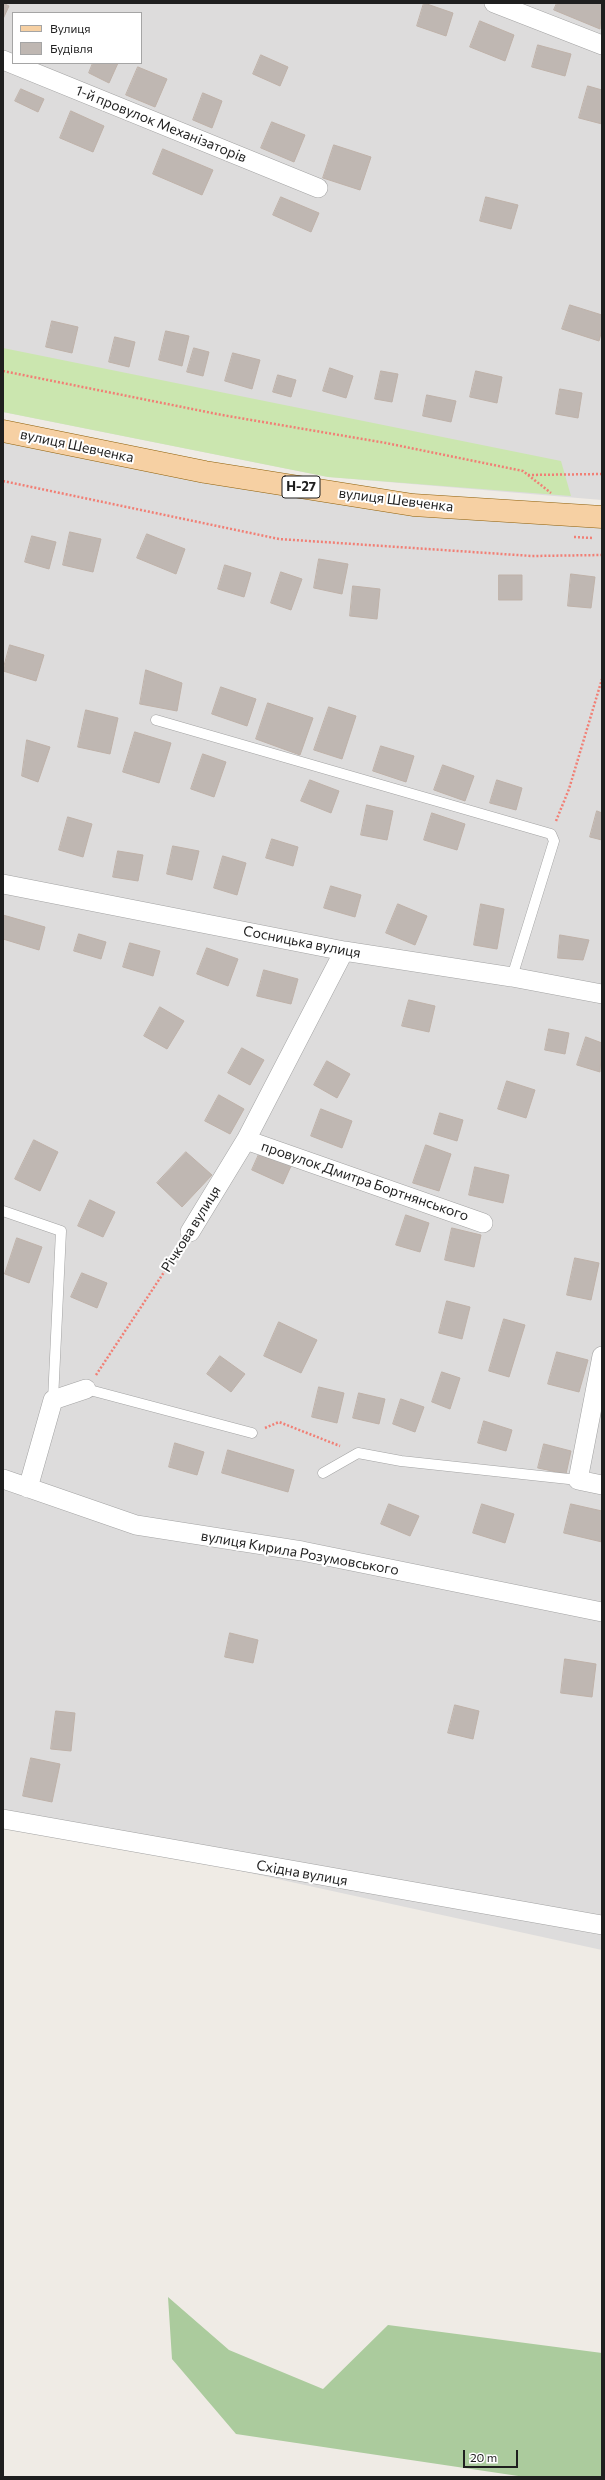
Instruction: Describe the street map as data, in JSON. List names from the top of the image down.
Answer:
{
  "streets": {
    "main road": ["вулиця Шевченка", "Н-27"],
    "street": [
      "1-й провулок Механізаторів",
      "Сосницька вулиця",
      "провулок Дмитра Бортнянського",
      "Річкова вулиця",
      "вулиця Кирила Розумовського",
      "Східна вулиця"
    ]
  },
  "crossings": [
    ["Сосницька вулиця", "Річкова вулиця"],
    ["провулок Дмитра Бортнянського", "Річкова вулиця"]
  ],
  "legend": ["Вулиця", "Будівля"],
  "scale_bar": "20 m"
}
